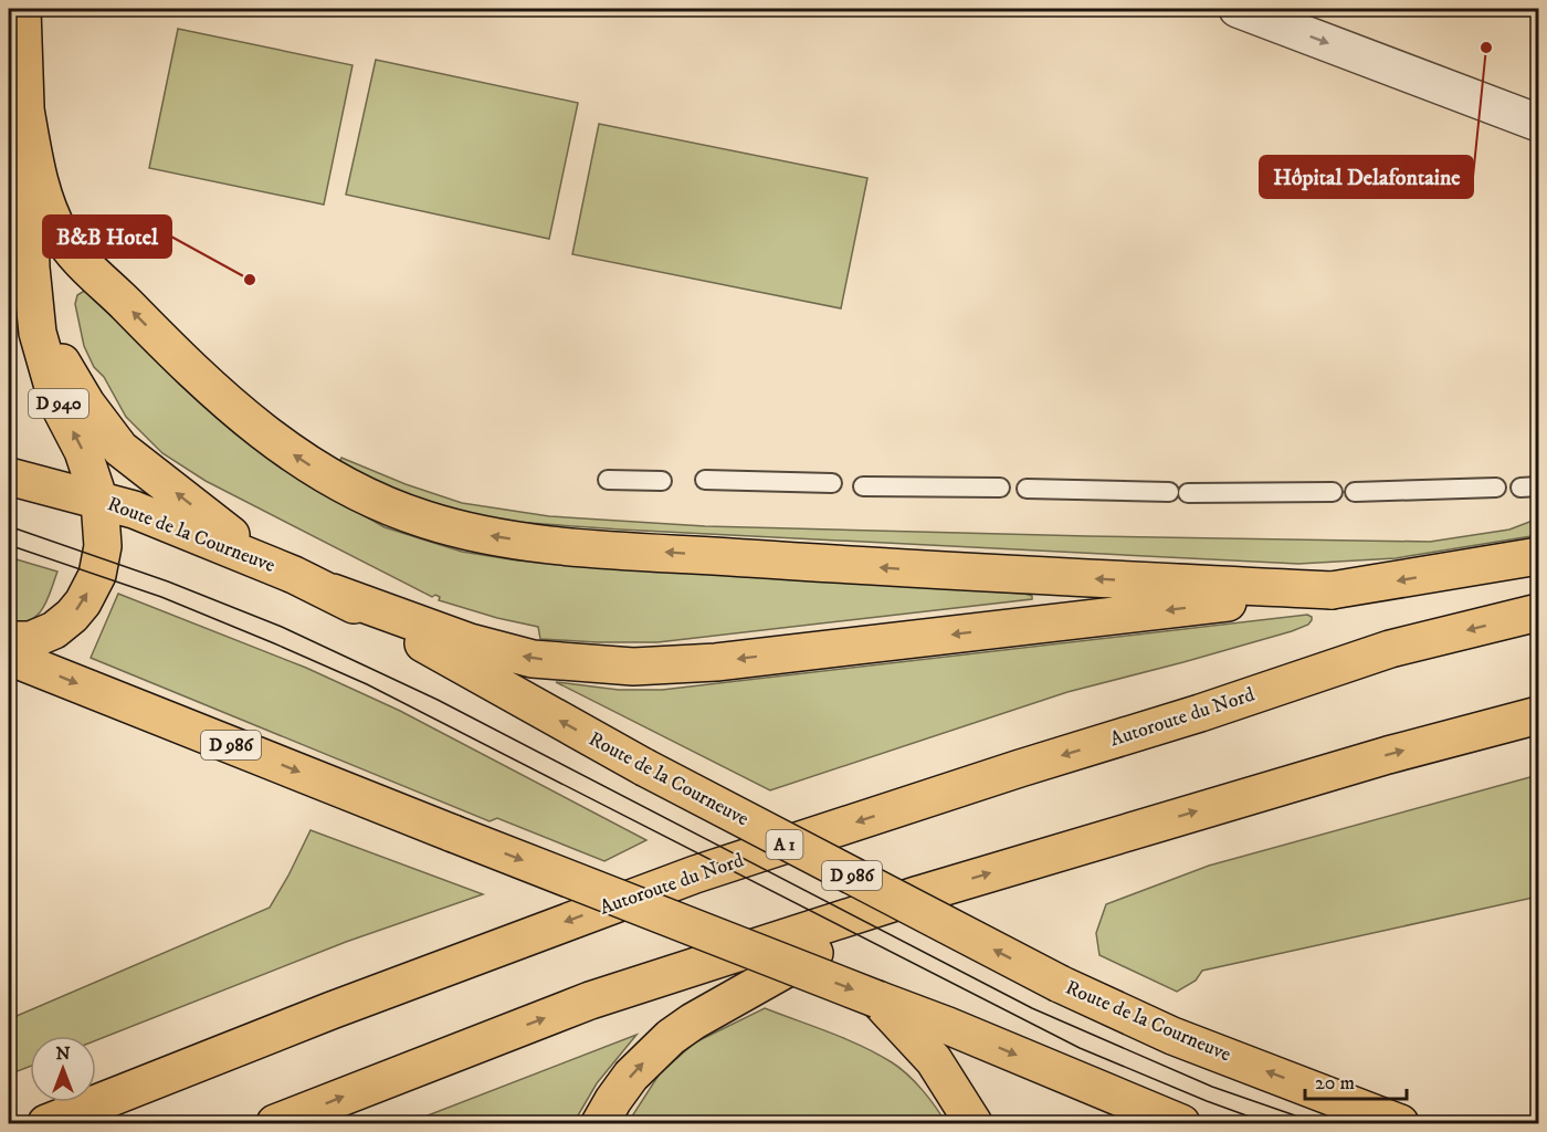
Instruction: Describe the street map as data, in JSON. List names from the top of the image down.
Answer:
{
  "streets": {
    "main road": [
      "D 940",
      "Route de la Courneuve",
      "Autoroute du Nord",
      "D 986",
      "A 1"
    ]
  },
  "crossings": [
    ["D 940", "Route de la Courneuve"]
  ],
  "places": ["Hôpital Delafontaine", "B&B Hotel"],
  "scale_bar": "20 m",
  "north": "top"
}
